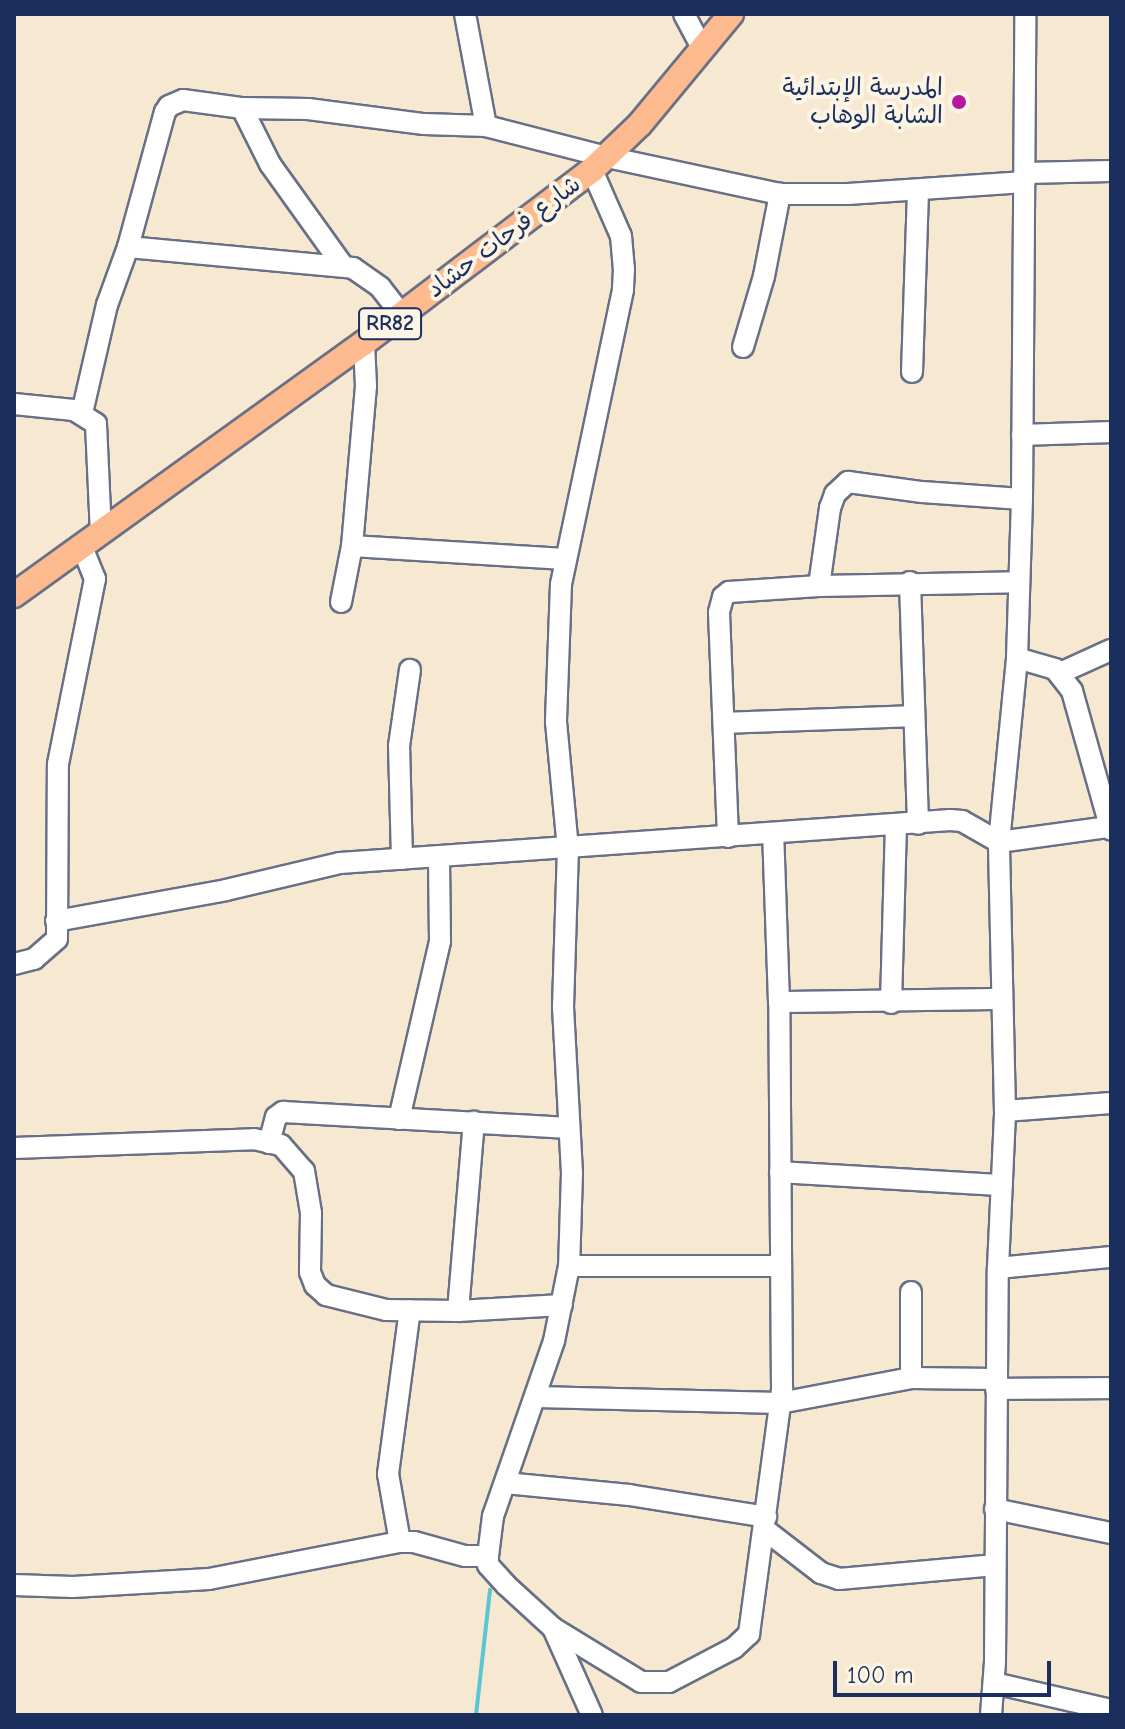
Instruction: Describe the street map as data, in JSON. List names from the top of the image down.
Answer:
{
  "streets": {
    "main road": ["شارع فرحات حشاد", "RR82"]
  },
  "places": ["المدرسة الإبتدائية الشابة الوهاب"],
  "scale_bar": "100 m"
}
